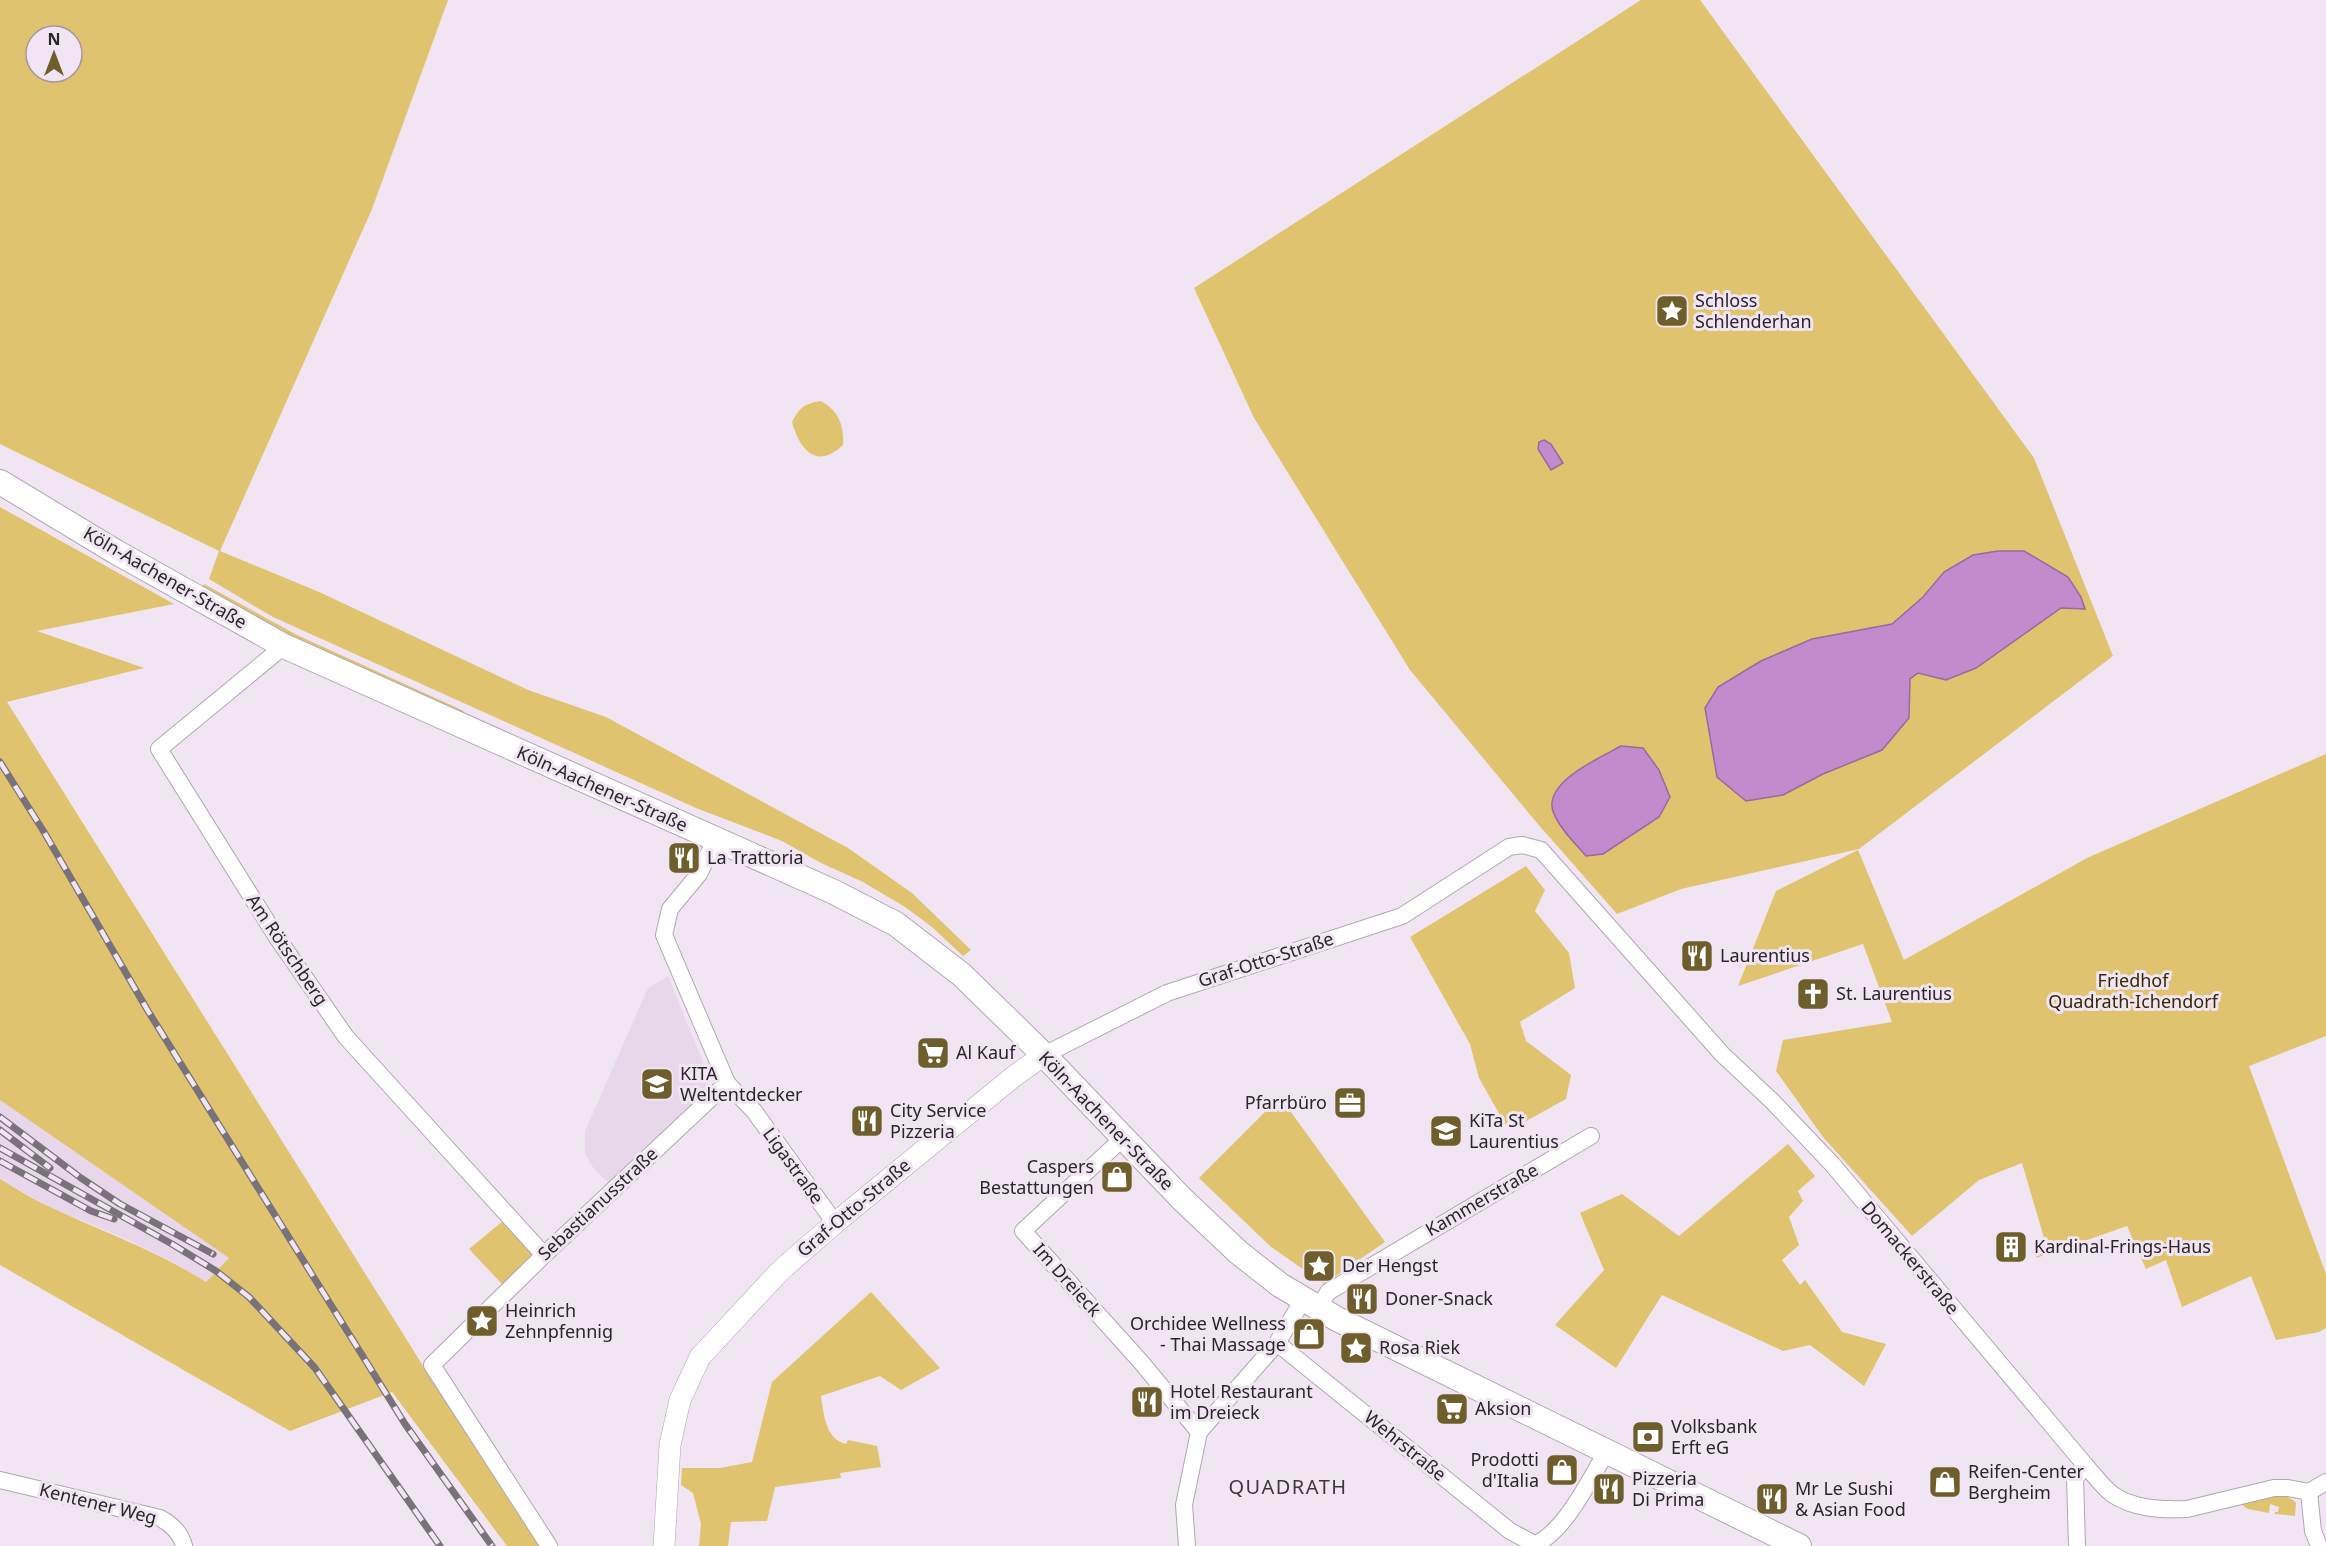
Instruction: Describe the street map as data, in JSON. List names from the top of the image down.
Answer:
{
  "streets": {
    "main road": ["Köln-Aachener-Straße"],
    "street": [
      "Am Rötschberg",
      "Graf-Otto-Straße",
      "Ligastraße",
      "Kammerstraße",
      "Sebastianusstraße",
      "Domackerstraße",
      "Im Dreieck",
      "Wehrstraße",
      "Kentener Weg"
    ]
  },
  "crossings": [
    ["Köln-Aachener-Straße", "Am Rötschberg"],
    ["Köln-Aachener-Straße", "Graf-Otto-Straße"],
    ["Köln-Aachener-Straße", "Kammerstraße"],
    ["Köln-Aachener-Straße", "Im Dreieck"],
    ["Am Rötschberg", "Sebastianusstraße"],
    ["Graf-Otto-Straße", "Ligastraße"],
    ["Graf-Otto-Straße", "Domackerstraße"],
    ["Ligastraße", "Sebastianusstraße"],
    ["Kammerstraße", "Im Dreieck"],
    ["Kammerstraße", "Wehrstraße"]
  ],
  "districts": ["QUADRATH"],
  "parks": ["Friedhof Quadrath-Ichendorf"],
  "places": {
    "place": [
      "Schloss Schlenderhan",
      "Der Hengst",
      "Heinrich Zehnpfennig",
      "Rosa Riek"
    ],
    "restaurant": [
      "La Trattoria",
      "Laurentius",
      "City Service Pizzeria",
      "Doner-Snack",
      "Hotel Restaurant im Dreieck",
      "Pizzeria Di Prima",
      "Mr Le Sushi & Asian Food"
    ],
    "church": ["St. Laurentius"],
    "supermarket": ["Al Kauf", "Aksion"],
    "school or university": ["KITA Weltentdecker", "KiTa St Laurentius"],
    "office": ["Pfarrbüro"],
    "shop": [
      "Caspers Bestattungen",
      "Orchidee Wellness - Thai Massage",
      "Prodotti d'Italia",
      "Reifen-Center Bergheim"
    ],
    "building": ["Kardinal-Frings-Haus"],
    "bank": ["Volksbank Erft eG"]
  },
  "north": "top"
}
